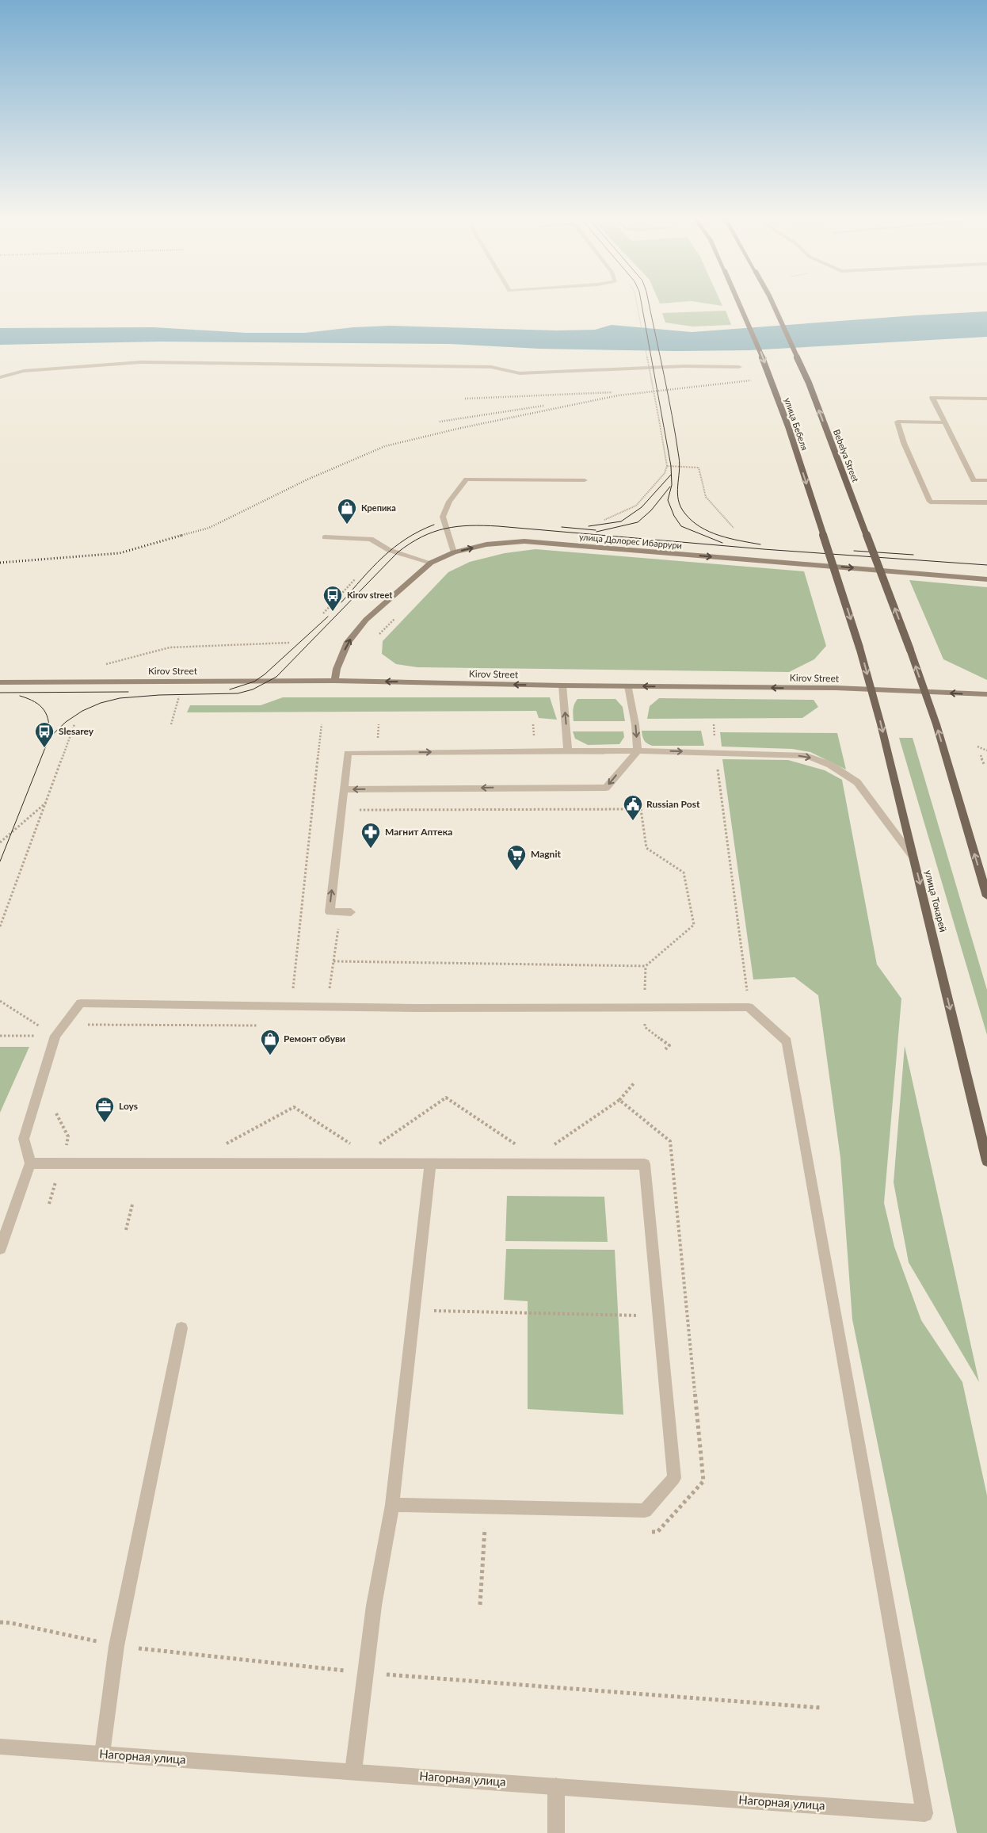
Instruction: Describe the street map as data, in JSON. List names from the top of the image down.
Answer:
{
  "streets": {
    "main road": [
      "улица Бебеля",
      "Bebelya Street",
      "улица Долорес Ибаррури",
      "Kirov Street",
      "улица Токарей"
    ],
    "street": ["Нагорная улица"]
  },
  "crossings": [
    ["улица Бебеля", "улица Токарей"],
    ["Bebelya Street", "Kirov Street"],
    ["улица Долорес Ибаррури", "Kirov Street"],
    ["Kirov Street", "улица Токарей"]
  ],
  "one_way": [
    "улица Бебеля",
    "Bebelya Street",
    "улица Долорес Ибаррури",
    "Kirov Street"
  ],
  "places": {
    "shop": ["Крепика", "Ремонт обуви"],
    "bus stop": ["Kirov street", "Slesarey"],
    "public building": ["Russian Post"],
    "pharmacy": ["Магнит Аптека"],
    "supermarket": ["Magnit"],
    "office": ["Loys"]
  }
}
